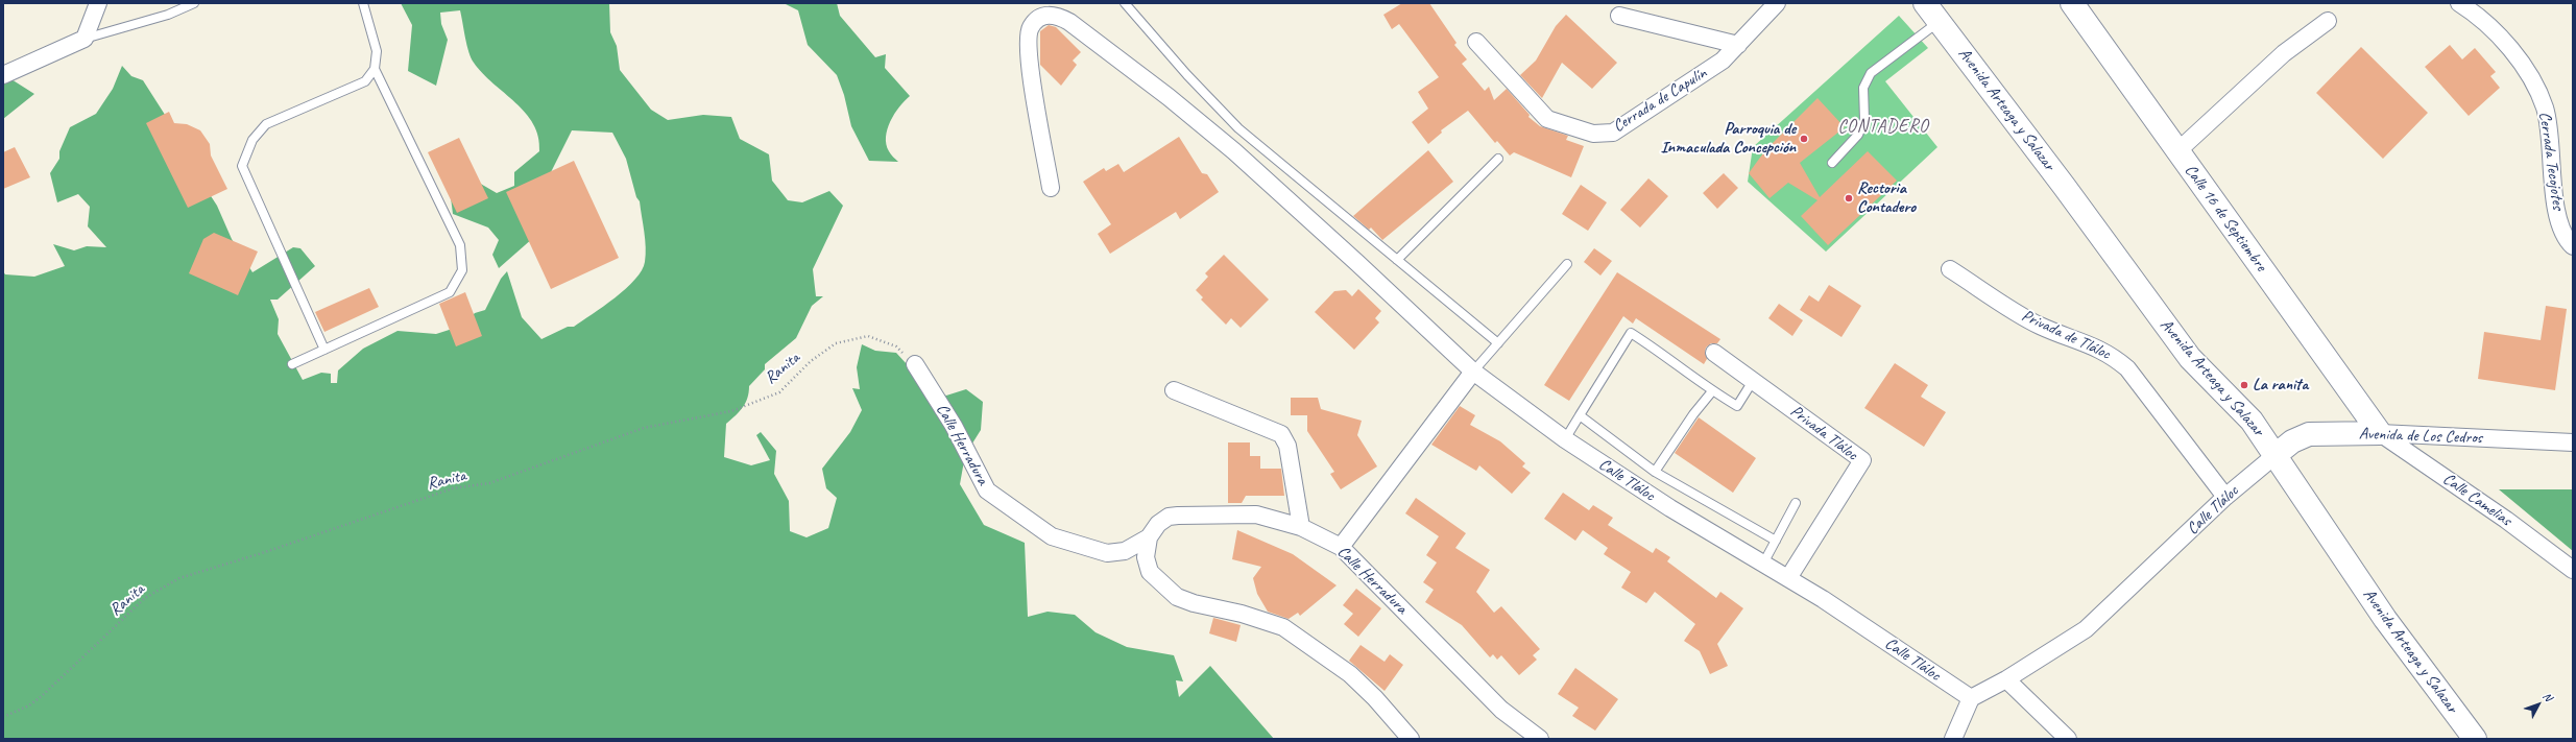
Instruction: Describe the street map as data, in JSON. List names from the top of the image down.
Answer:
{
  "streets": {
    "street": [
      "Cerrada de Capulín",
      "Avenida Arteaga y Salazar",
      "Cerrada Tecojotes",
      "Calle 16 de Septiembre",
      "Privada de Tláloc",
      "Privada Tláloc",
      "Avenida de Los Cedros",
      "Calle Herradura",
      "Calle Tláloc",
      "Calle Camelias"
    ],
    "path": ["Ranita"]
  },
  "crossings": [
    ["Avenida Arteaga y Salazar", "Avenida de Los Cedros"],
    ["Avenida Arteaga y Salazar", "Calle Tláloc"],
    ["Calle 16 de Septiembre", "Avenida de Los Cedros"],
    ["Calle 16 de Septiembre", "Calle Camelias"],
    ["Privada de Tláloc", "Calle Tláloc"],
    ["Ranita", "Calle Herradura"],
    ["Privada Tláloc", "Calle Tláloc"],
    ["Avenida de Los Cedros", "Calle Tláloc"],
    ["Avenida de Los Cedros", "Calle Camelias"]
  ],
  "districts": ["CONTADERO"],
  "places": ["Parroquia de Inmaculada Concepción", "Rectoria Contadero", "La ranita"],
  "north": "top right"
}
